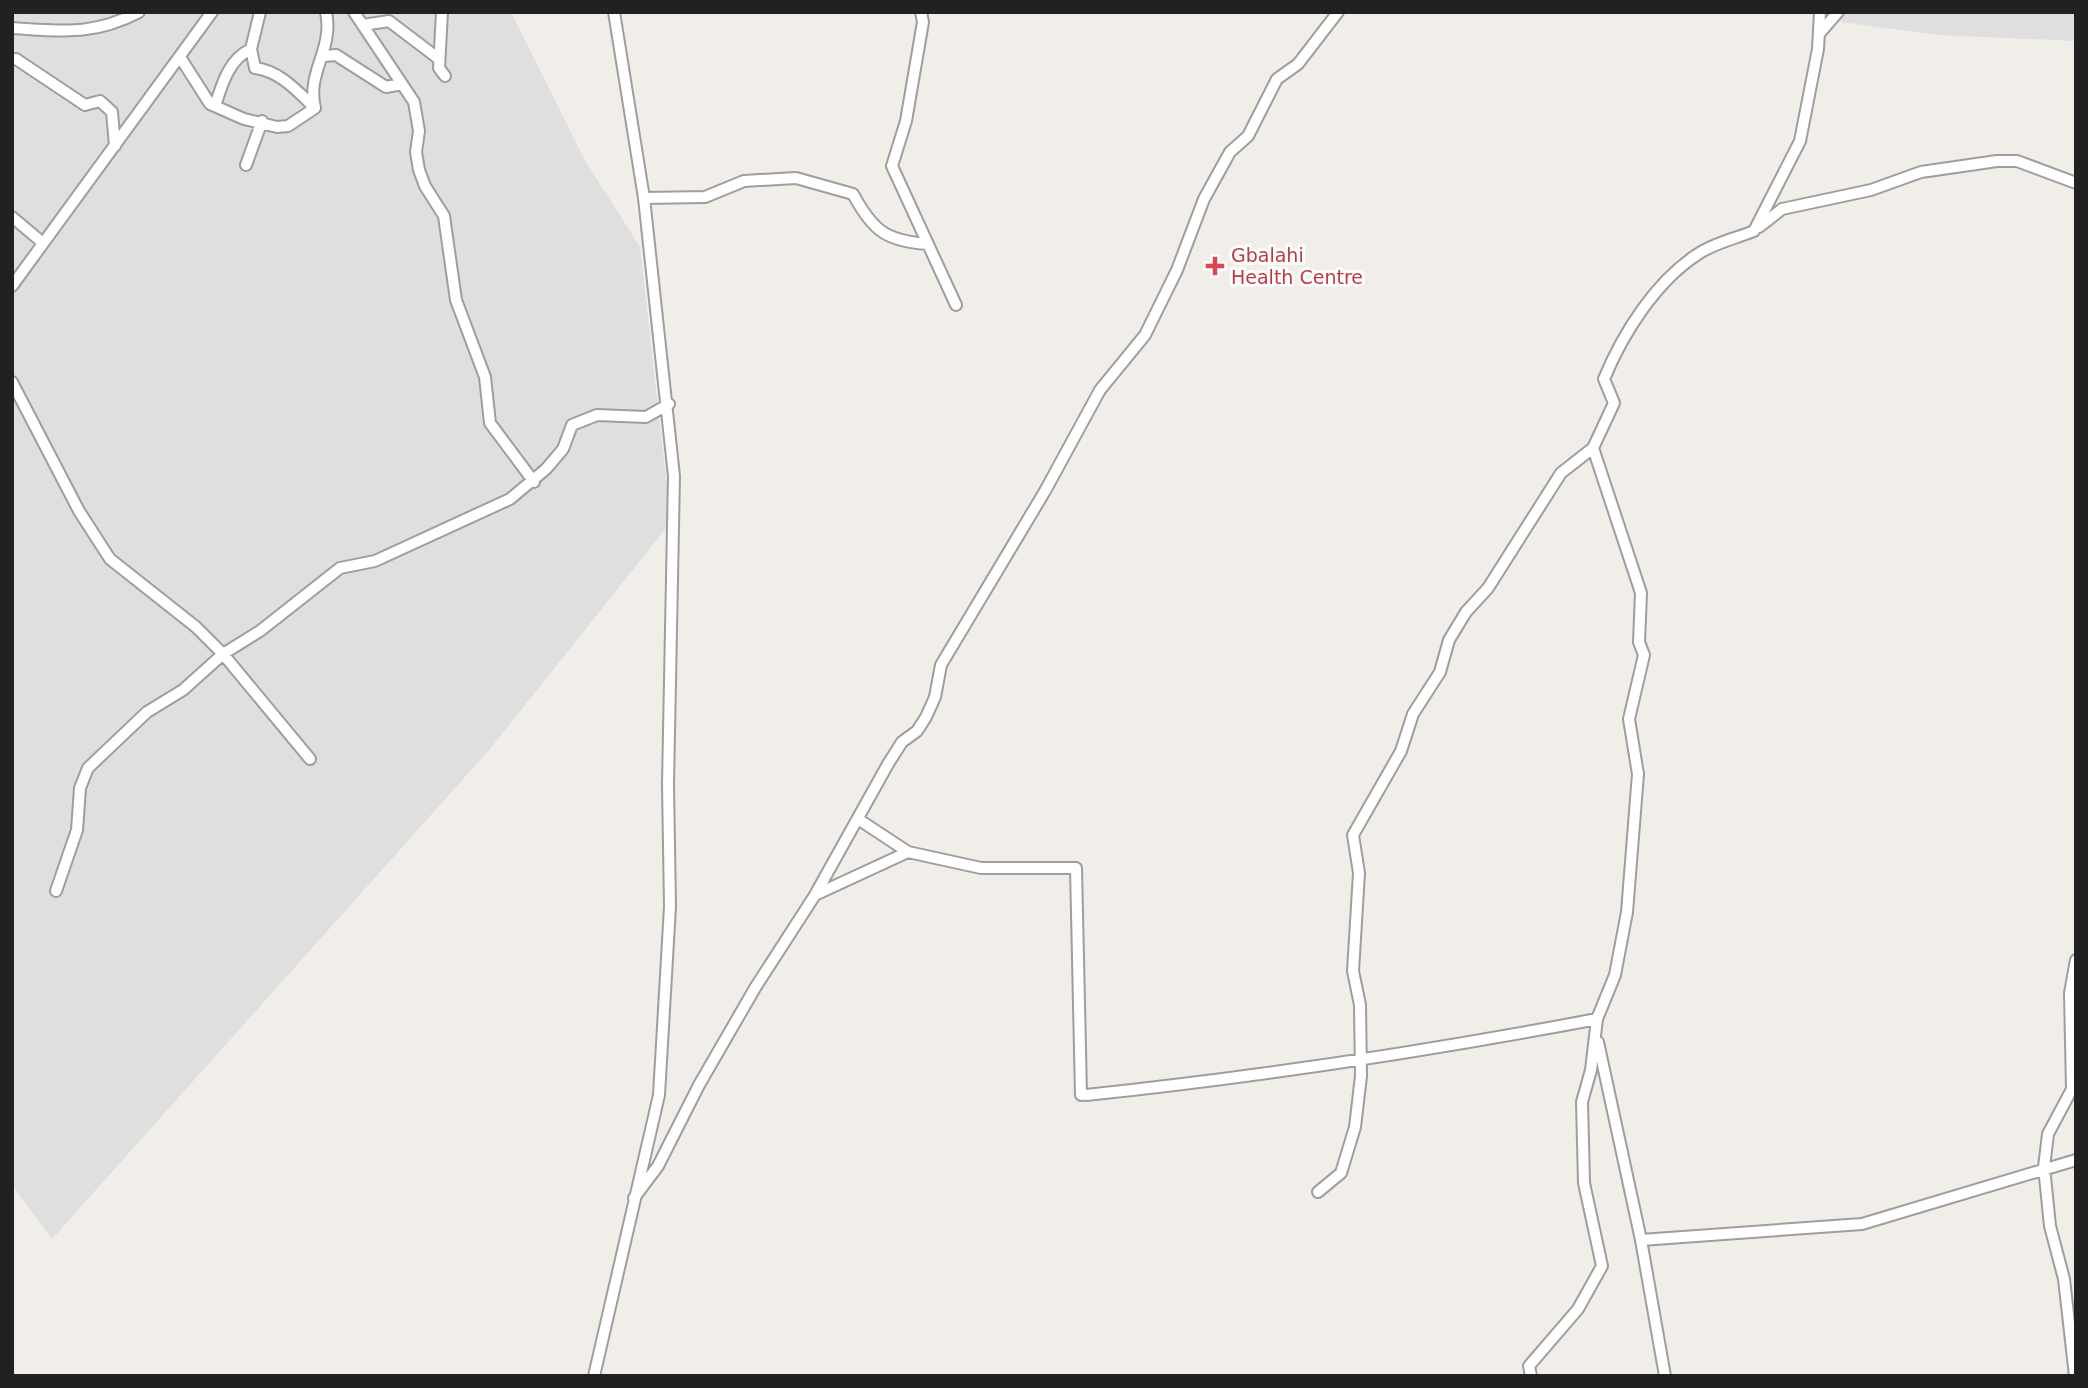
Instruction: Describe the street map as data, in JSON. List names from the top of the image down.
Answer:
{
  "places": {
    "health": ["Gbalahi Health Centre"]
  }
}
